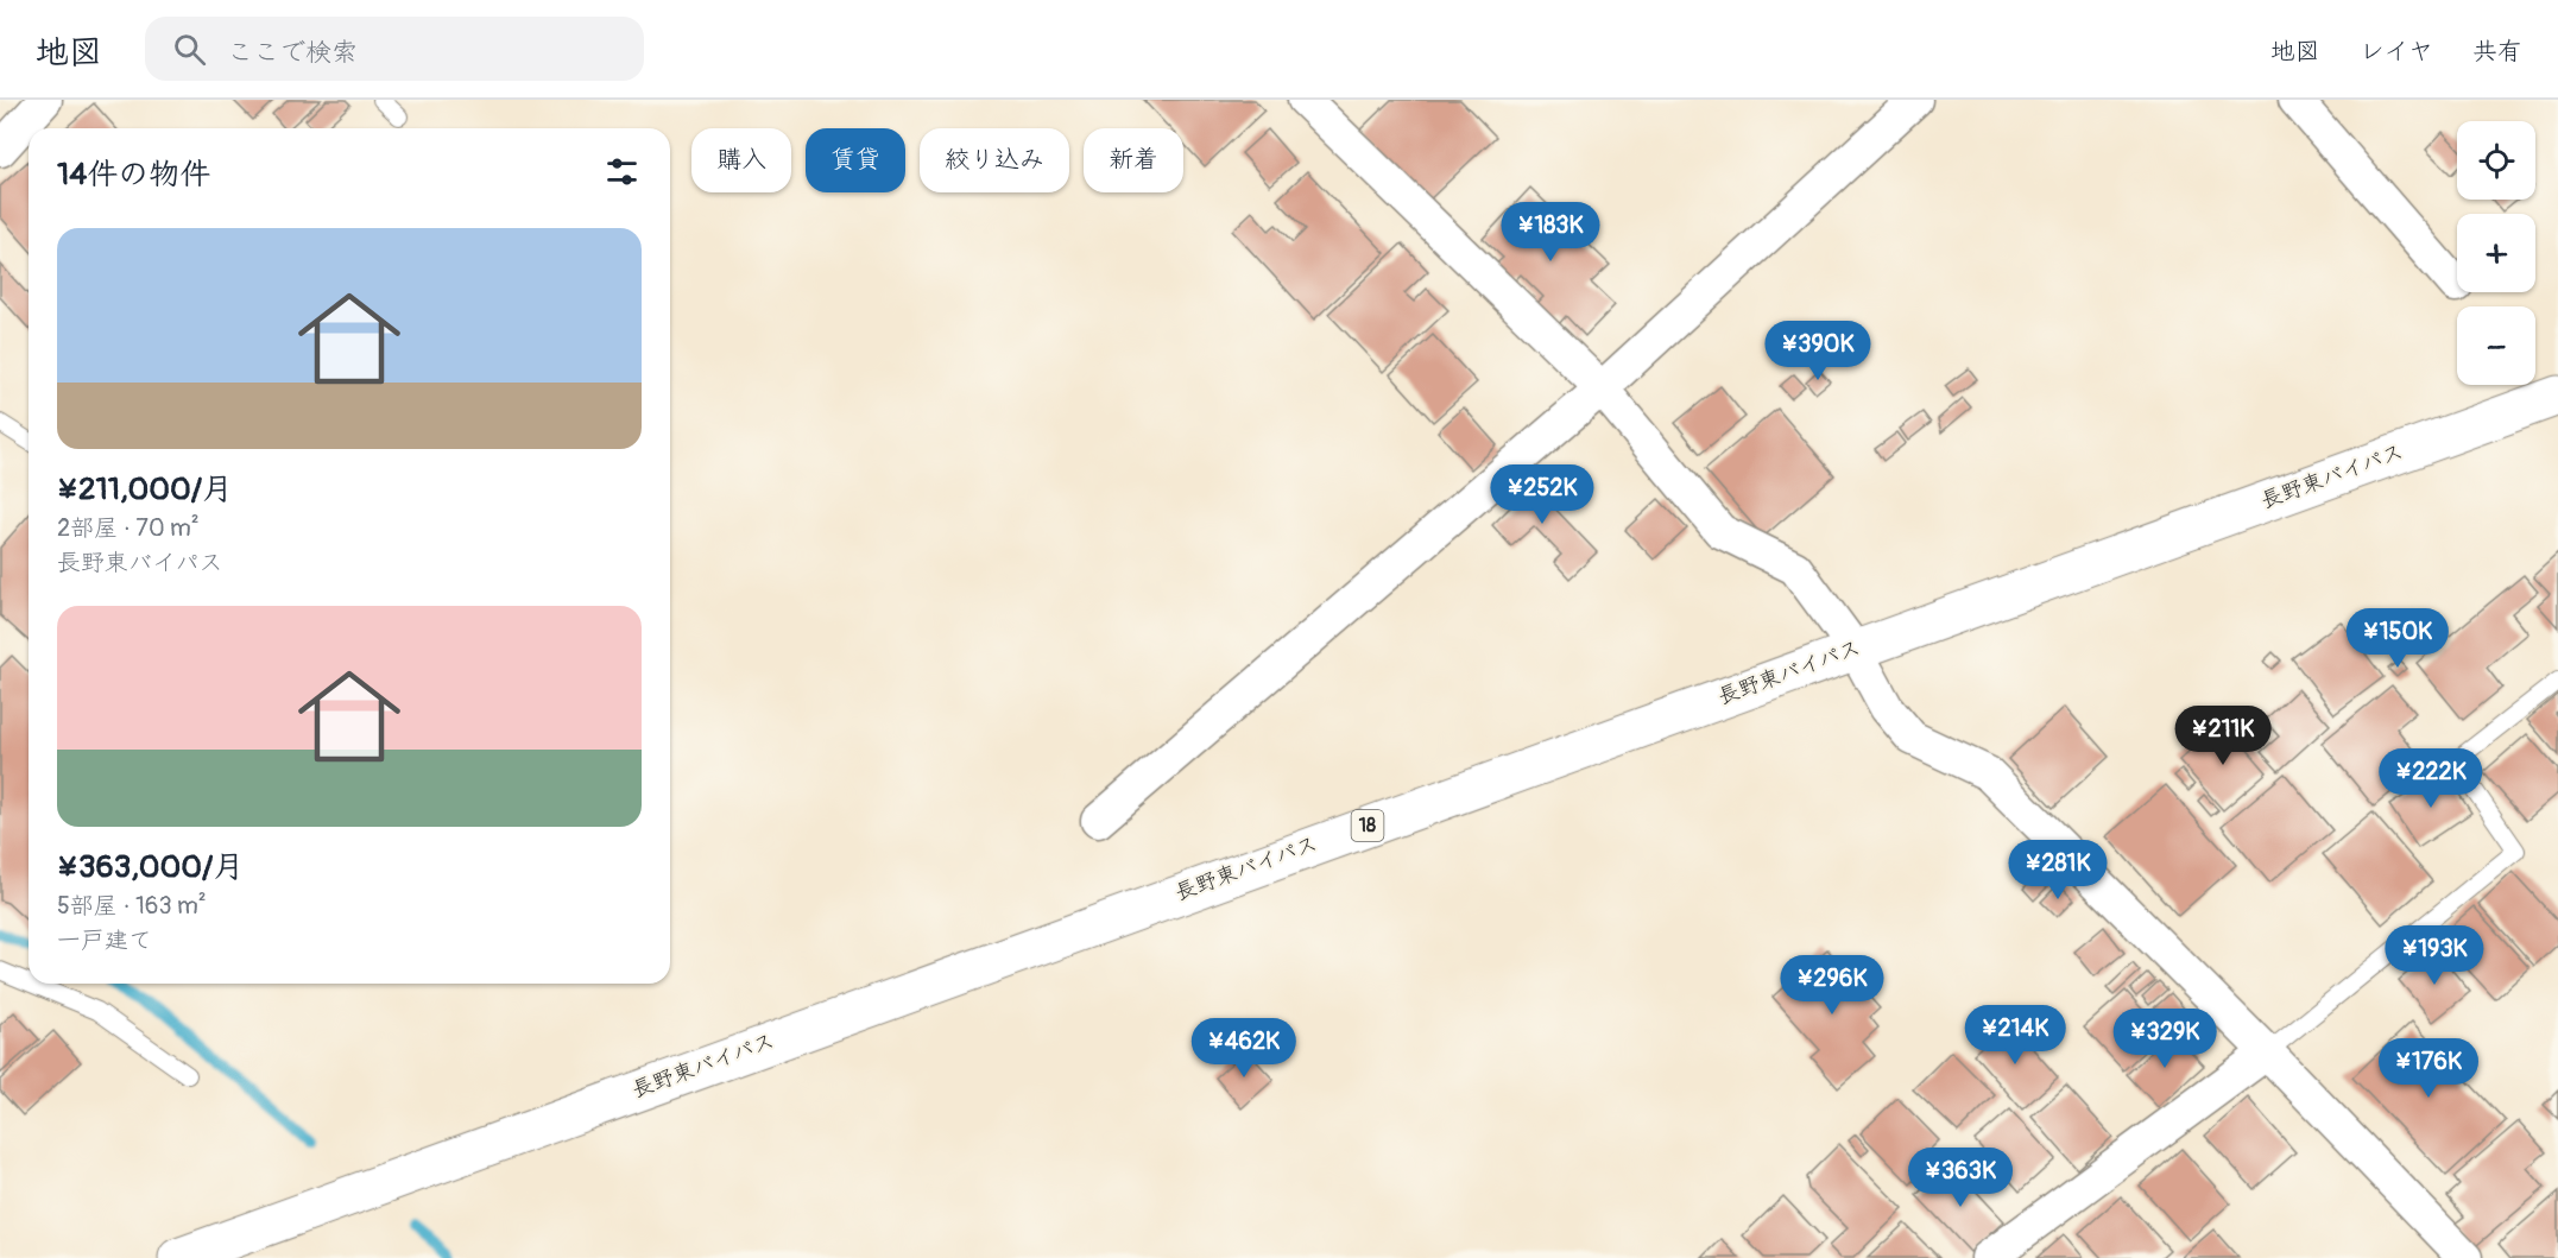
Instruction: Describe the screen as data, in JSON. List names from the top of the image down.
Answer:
{
  "streets": {
    "highway": ["長野東バイパス", "18"]
  },
  "page": {
    "header": "地図",
    "search": "ここで検索",
    "nav": ["地図", "レイヤ", "共有"],
    "map_buttons": ["+", "−"],
    "chip": [
      "購入",
      "賃貸",
      "絞り込み",
      "新着"
    ],
    "heading": "14件の物件",
    "price": [
      "¥183K",
      "¥390K",
      "¥252K",
      "¥150K",
      "¥211K",
      "¥222K",
      "¥281K",
      "¥193K",
      "¥296K",
      "¥214K",
      "¥329K",
      "¥462K",
      "¥176K",
      "¥363K"
    ],
    "list": [
      {
        "name": "¥211,000/月",
        "note": "2部屋 · 70 m² · 長野東バイパス"
      },
      {
        "name": "¥363,000/月",
        "note": "5部屋 · 163 m² · 一戸建て"
      }
    ]
  }
}
